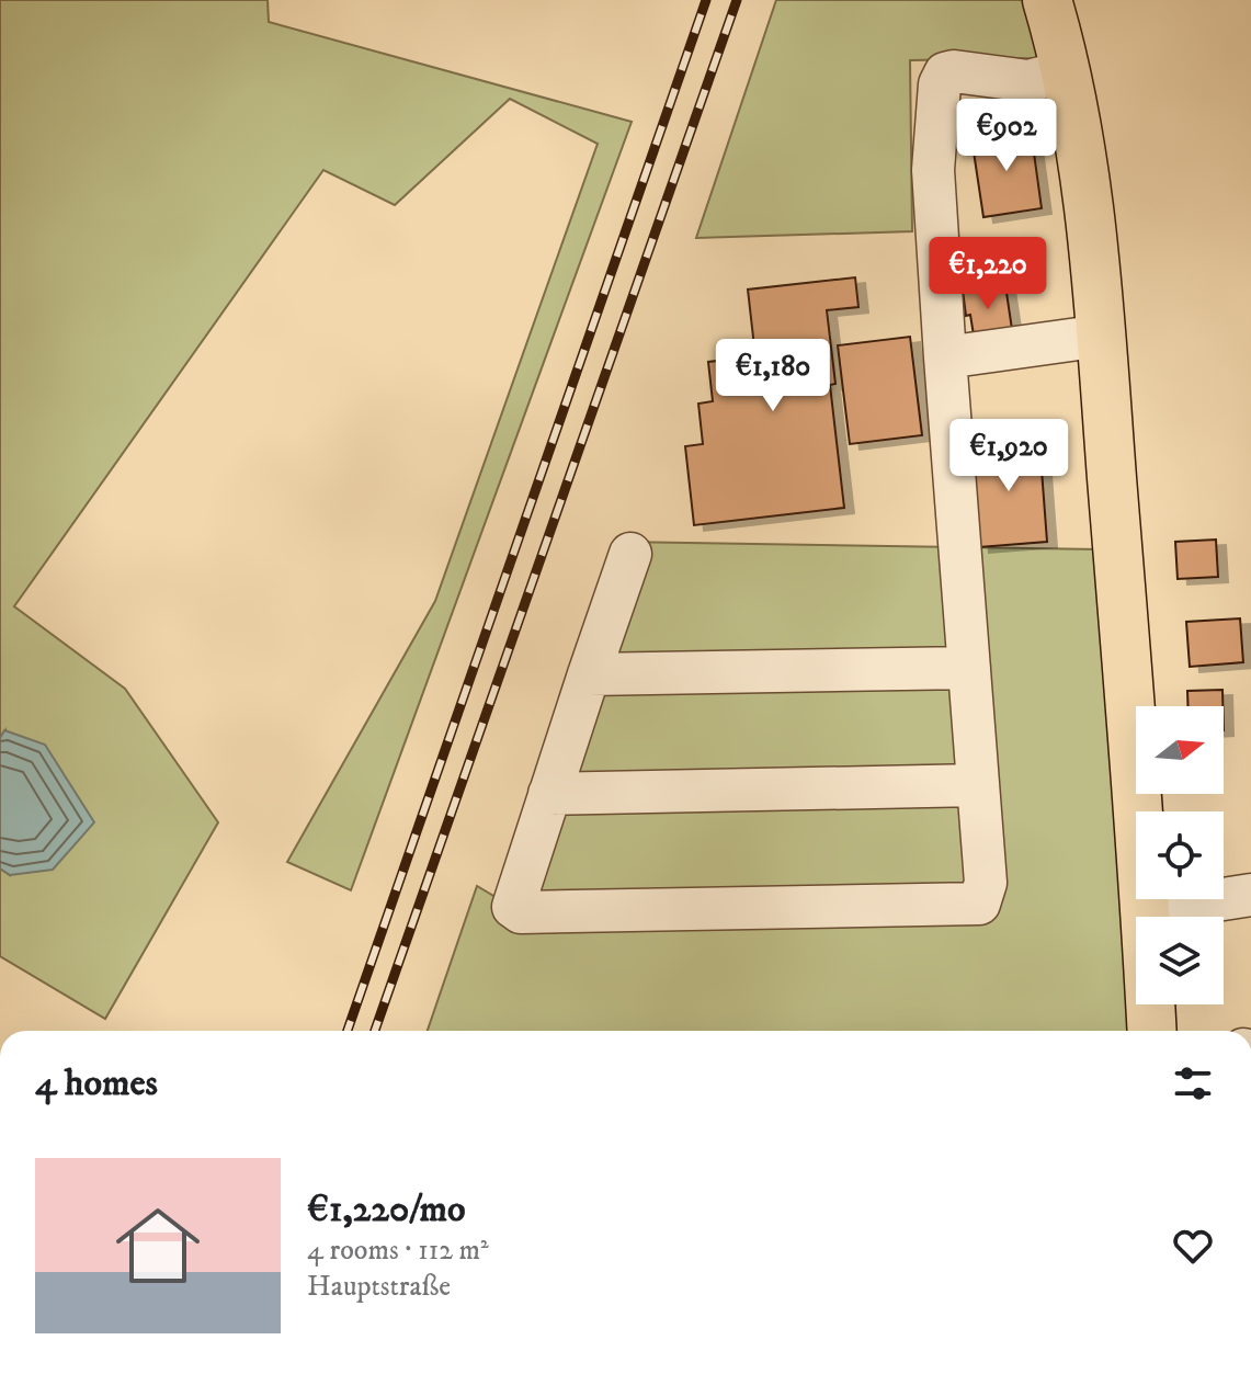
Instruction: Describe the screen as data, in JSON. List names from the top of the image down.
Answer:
{
  "north": "right",
  "page": {
    "price": [
      "€902",
      "€1,220",
      "€1,180",
      "€1,920"
    ],
    "heading": "4 homes",
    "list": [
      {
        "name": "€1,220/mo",
        "note": "4 rooms · 112 m² · Hauptstraße"
      }
    ]
  }
}
